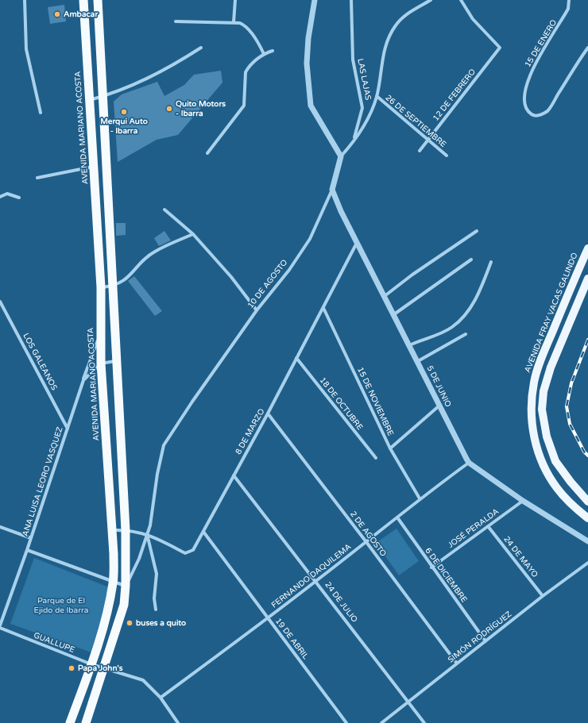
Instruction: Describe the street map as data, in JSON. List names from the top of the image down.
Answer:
{
  "streets": {
    "highway": ["AVENIDA MARIANO ACOSTA"],
    "main road": ["AVENIDA FRAY VACAS GALINDO"],
    "street": [
      "15 DE ENERO",
      "LAS LAJAS",
      "12 DE FEBRERO",
      "26 DE SEPTIEMBRE",
      "10 DE AGOSTO",
      "LOS GALEANOS",
      "5 DE JUNIO",
      "15 DE NOVIEMBRE",
      "18 DE OCTUBRE",
      "8 DE MARZO",
      "ANA LUISA LEORO VASQUEZ",
      "JOSÉ PERALDA",
      "2 DE AGOSTO",
      "24 DE MAYO",
      "6 DE DICIEMBRE",
      "FERNANDO DAQUILEMA",
      "24 DE JULIO",
      "SIMÓN RODRÍGUEZ",
      "19 DE ABRIL",
      "GUALLUPE"
    ]
  },
  "crossings": [
    ["LAS LAJAS", "10 DE AGOSTO"],
    ["12 DE FEBRERO", "26 DE SEPTIEMBRE"],
    ["26 DE SEPTIEMBRE", "10 DE AGOSTO"],
    ["AVENIDA MARIANO ACOSTA", "8 DE MARZO"],
    ["AVENIDA MARIANO ACOSTA", "ANA LUISA LEORO VASQUEZ"],
    ["AVENIDA MARIANO ACOSTA", "GUALLUPE"],
    ["10 DE AGOSTO", "5 DE JUNIO"],
    ["10 DE AGOSTO", "8 DE MARZO"],
    ["LOS GALEANOS", "ANA LUISA LEORO VASQUEZ"],
    ["5 DE JUNIO", "8 DE MARZO"],
    ["5 DE JUNIO", "JOSÉ PERALDA"],
    ["5 DE JUNIO", "FERNANDO DAQUILEMA"],
    ["15 DE NOVIEMBRE", "8 DE MARZO"],
    ["15 DE NOVIEMBRE", "FERNANDO DAQUILEMA"],
    ["18 DE OCTUBRE", "8 DE MARZO"],
    ["8 DE MARZO", "2 DE AGOSTO"],
    ["8 DE MARZO", "24 DE JULIO"],
    ["8 DE MARZO", "19 DE ABRIL"],
    ["ANA LUISA LEORO VASQUEZ", "GUALLUPE"],
    ["JOSÉ PERALDA", "24 DE MAYO"],
    ["JOSÉ PERALDA", "6 DE DICIEMBRE"],
    ["2 DE AGOSTO", "FERNANDO DAQUILEMA"],
    ["2 DE AGOSTO", "SIMÓN RODRÍGUEZ"],
    ["24 DE MAYO", "SIMÓN RODRÍGUEZ"],
    ["6 DE DICIEMBRE", "FERNANDO DAQUILEMA"],
    ["6 DE DICIEMBRE", "SIMÓN RODRÍGUEZ"],
    ["FERNANDO DAQUILEMA", "24 DE JULIO"],
    ["FERNANDO DAQUILEMA", "19 DE ABRIL"],
    ["FERNANDO DAQUILEMA", "GUALLUPE"],
    ["24 DE JULIO", "SIMÓN RODRÍGUEZ"]
  ],
  "parks": ["Parque de El Ejido de Ibarra"],
  "places": [
    "Ambacar",
    "Quito Motors - Ibarra",
    "Merqui Auto - Ibarra",
    "buses a quito",
    "Papa John's"
  ]
}
